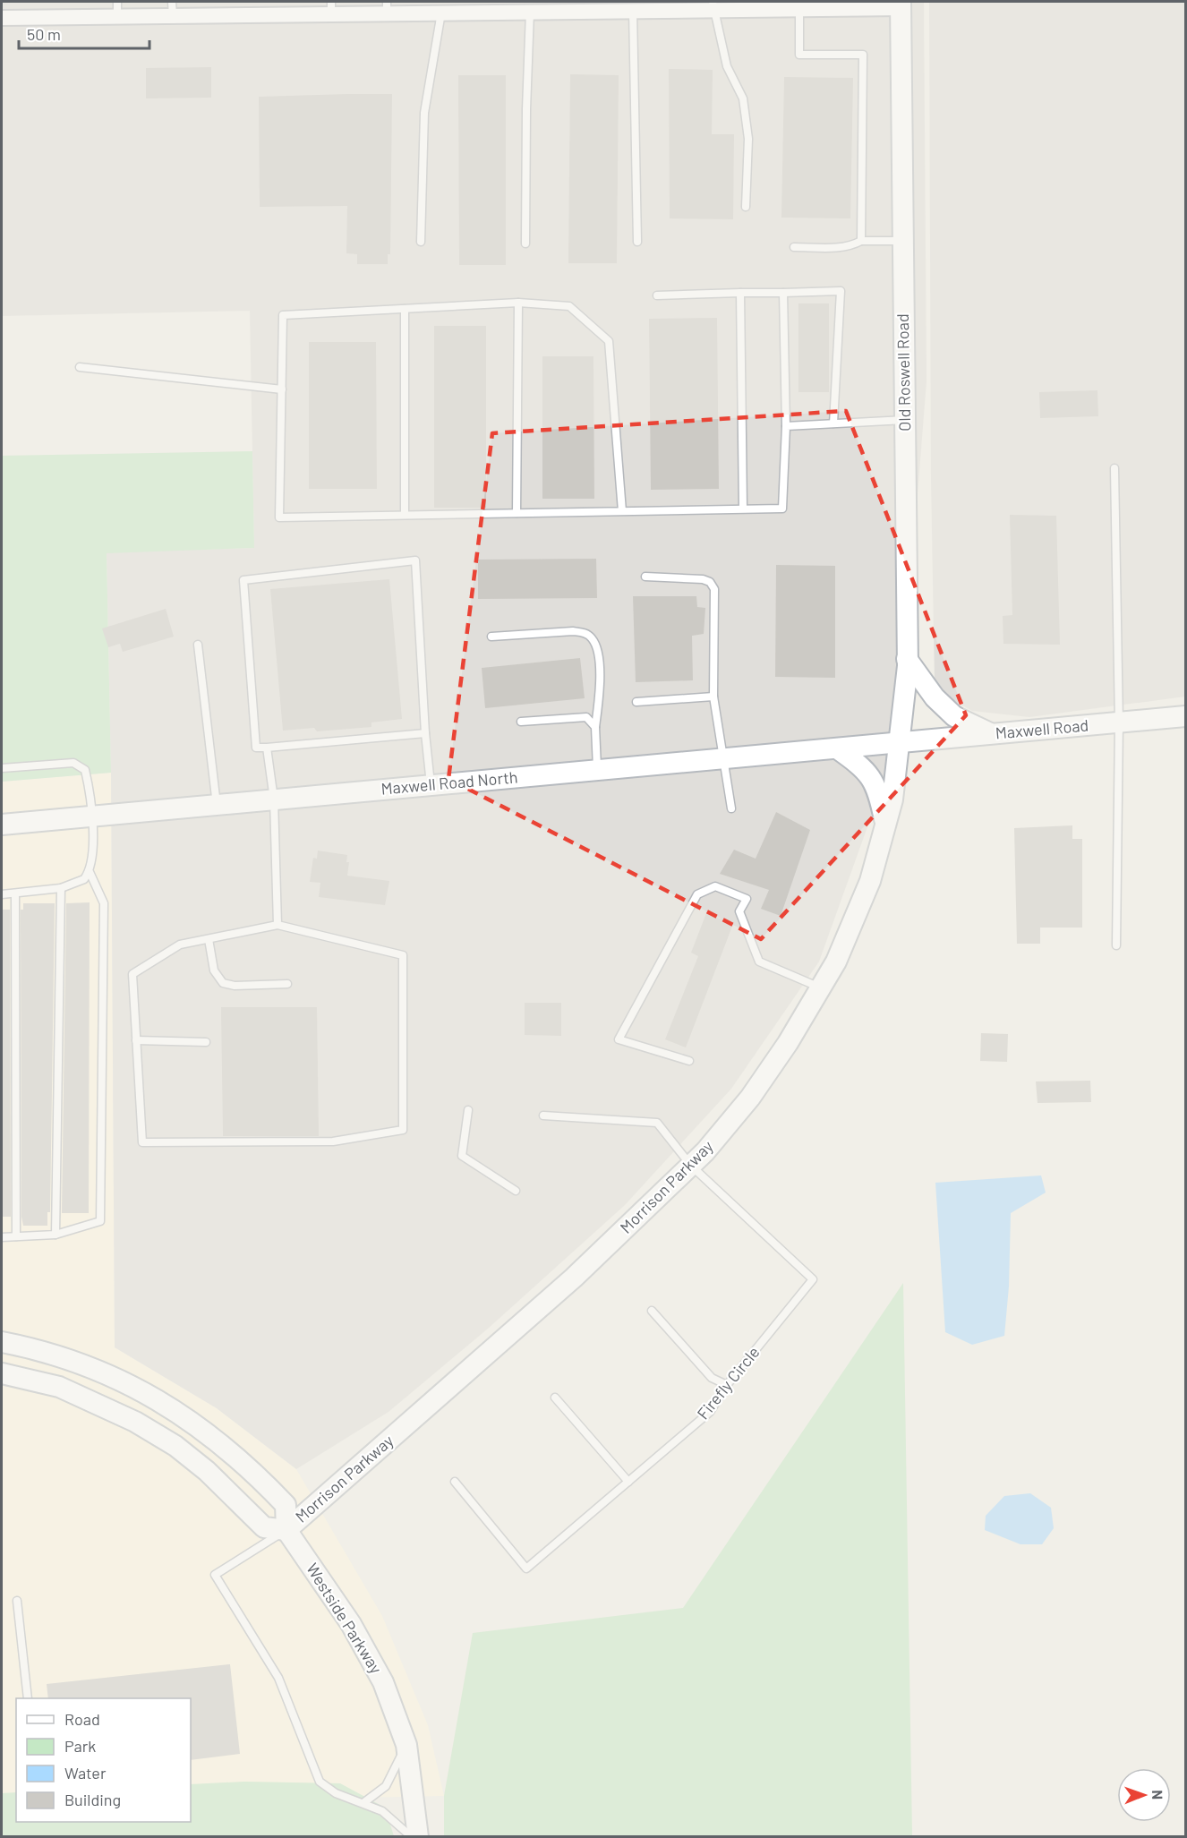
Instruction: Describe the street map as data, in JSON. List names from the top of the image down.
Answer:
{
  "streets": {
    "street": [
      "Old Roswell Road",
      "Maxwell Road",
      "Maxwell Road North",
      "Morrison Parkway",
      "Westside Parkway"
    ],
    "lane": ["Firefly Circle"]
  },
  "crossings": [
    ["Old Roswell Road", "Maxwell Road"],
    ["Old Roswell Road", "Maxwell Road North"],
    ["Old Roswell Road", "Morrison Parkway"],
    ["Maxwell Road", "Maxwell Road North"],
    ["Maxwell Road", "Morrison Parkway"],
    ["Maxwell Road North", "Morrison Parkway"],
    ["Morrison Parkway", "Firefly Circle"],
    ["Morrison Parkway", "Westside Parkway"]
  ],
  "legend": [
    "Road",
    "Park",
    "Water",
    "Building"
  ],
  "scale_bar": "50 m",
  "north": "right"
}
